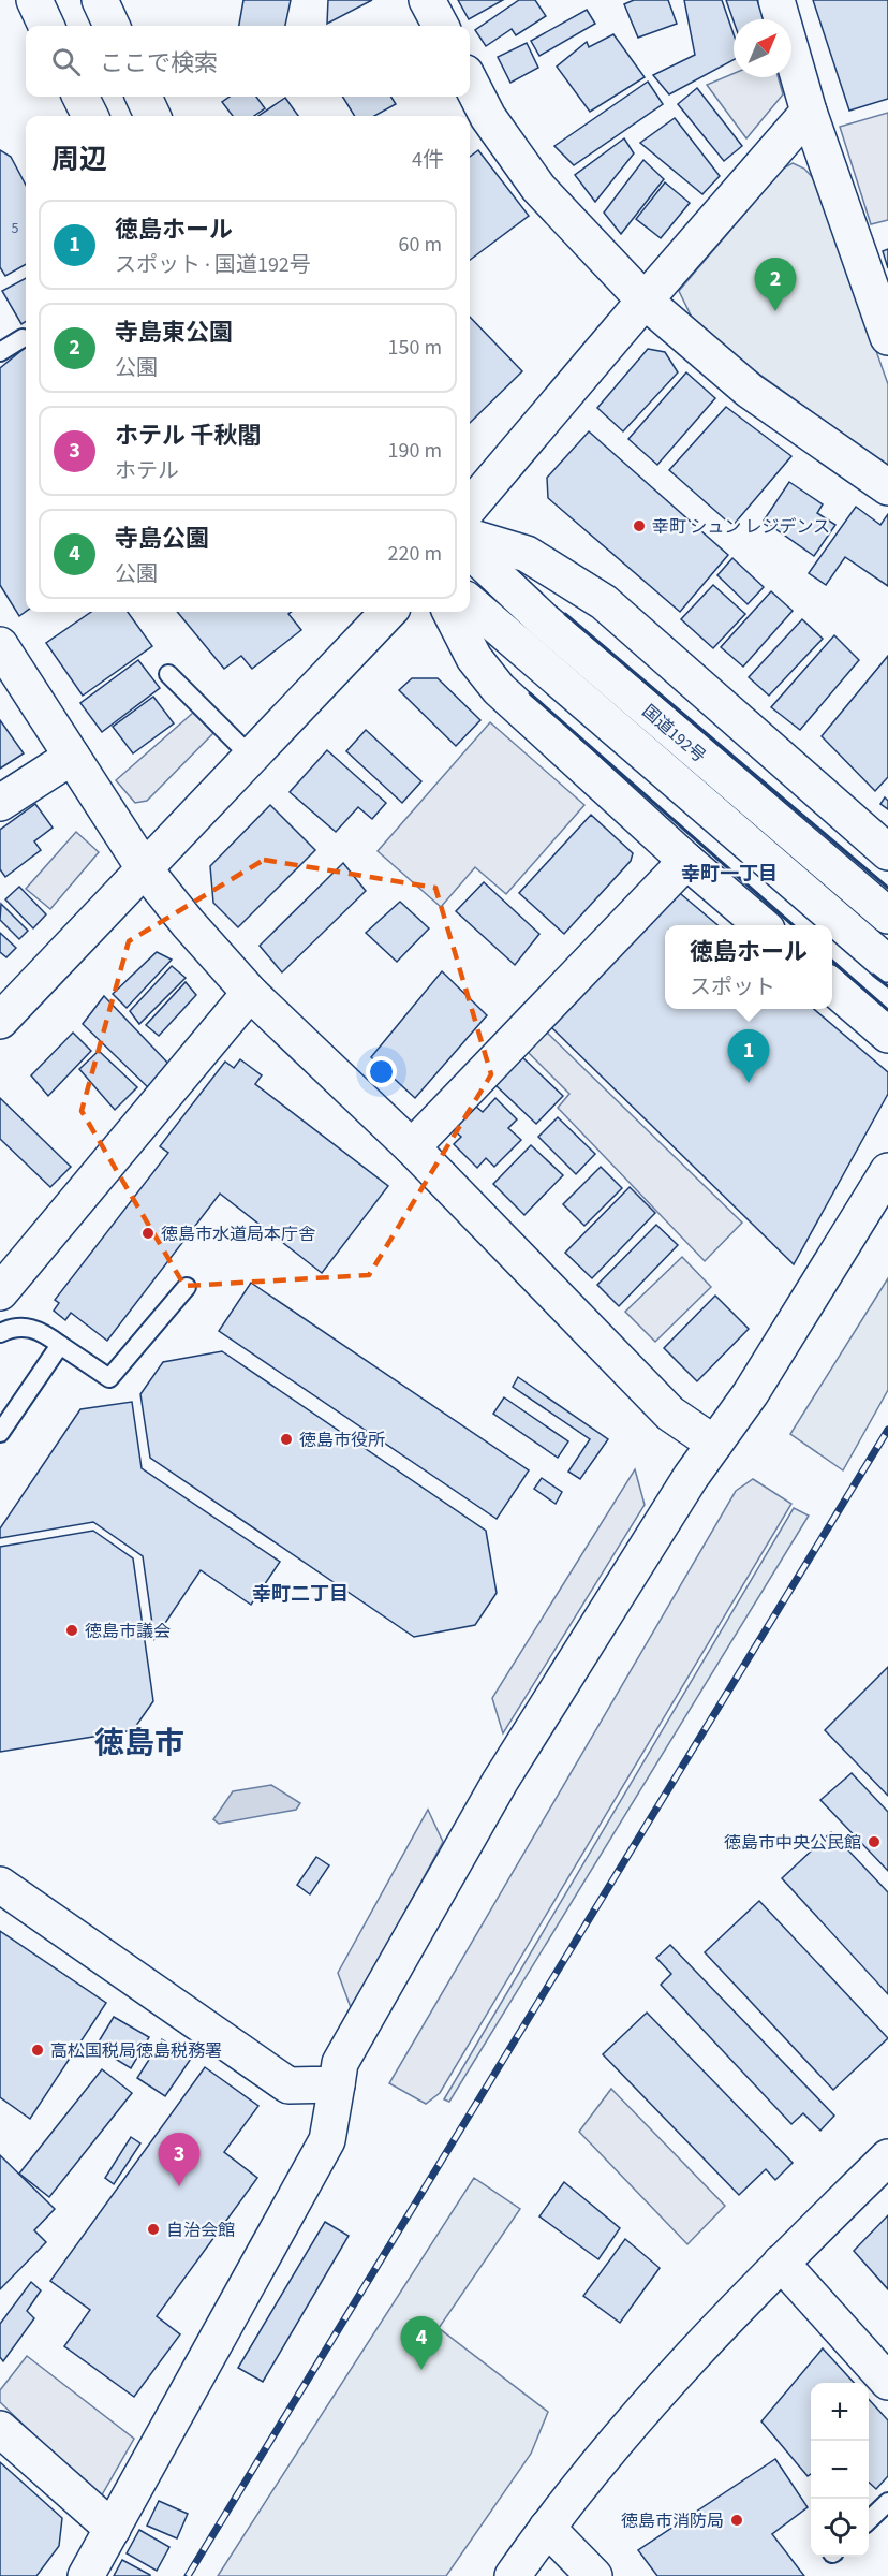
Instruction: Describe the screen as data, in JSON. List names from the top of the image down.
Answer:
{
  "streets": {
    "main road": ["国道192号"]
  },
  "districts": ["幸町一丁目", "幸町二丁目", "徳島市"],
  "places": [
    "幸町 シュン レジデンス",
    "徳島市水道局本庁舎",
    "徳島市役所",
    "徳島市議会",
    "徳島市中央公民館",
    "高松国税局徳島税務署",
    "自治会館",
    "徳島市消防局"
  ],
  "house_numbers": ["5"],
  "north": "top right",
  "page": {
    "search": "ここで検索",
    "heading": ["周辺", "4件"],
    "list": [
      {
        "mark": "1",
        "name": "徳島ホール",
        "note": "スポット · 国道192号",
        "value": "60 m"
      },
      {
        "mark": "2",
        "name": "寺島東公園",
        "note": "公園",
        "value": "150 m"
      },
      {
        "mark": "3",
        "name": "ホテル 千秋閣",
        "note": "ホテル",
        "value": "190 m"
      },
      {
        "mark": "4",
        "name": "寺島公園",
        "note": "公園",
        "value": "220 m"
      }
    ],
    "pins": [
      "2",
      "1",
      "3",
      "4"
    ],
    "popup": ["徳島ホール", "スポット"],
    "map_buttons": ["+", "−"]
  }
}
